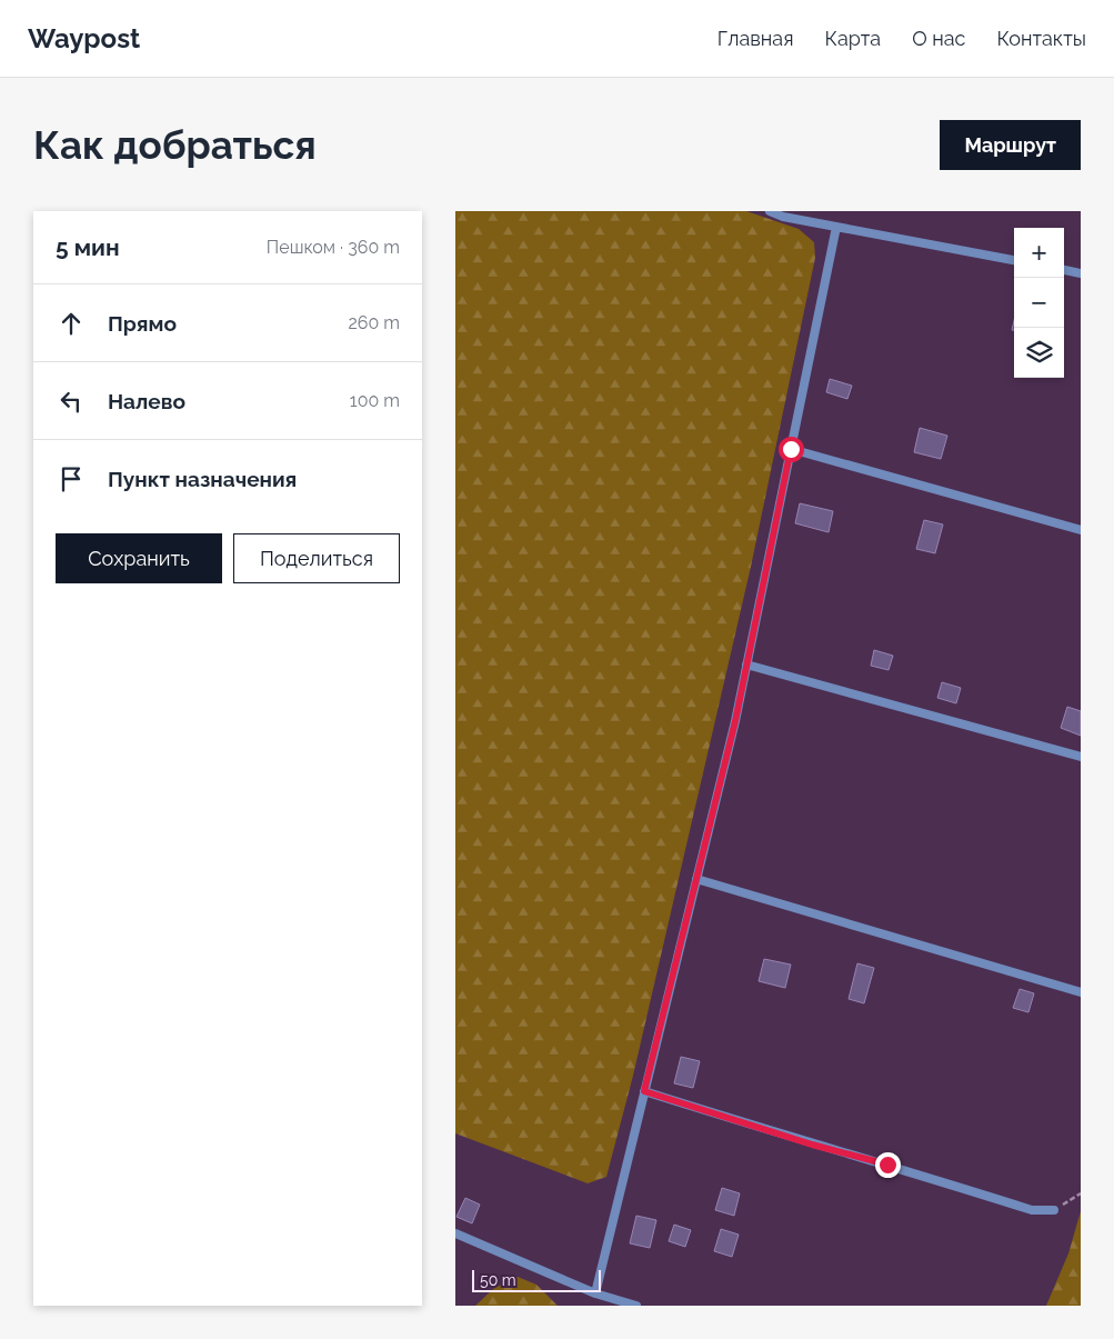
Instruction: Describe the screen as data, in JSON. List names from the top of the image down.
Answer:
{
  "scale_bar": "50 m",
  "page": {
    "header": "Waypost",
    "nav": [
      "Главная",
      "Карта",
      "О нас",
      "Контакты"
    ],
    "buttons": [
      "Маршрут",
      ["Сохранить", "Поделиться"]
    ],
    "title": "Как добраться",
    "heading": ["5 мин", "Пешком · 360 m"],
    "map_buttons": ["+", "−"],
    "list": [
      ["Прямо", "260 m"],
      ["Налево", "100 m"],
      "Пункт назначения"
    ],
    "scale": "50 m"
  }
}
